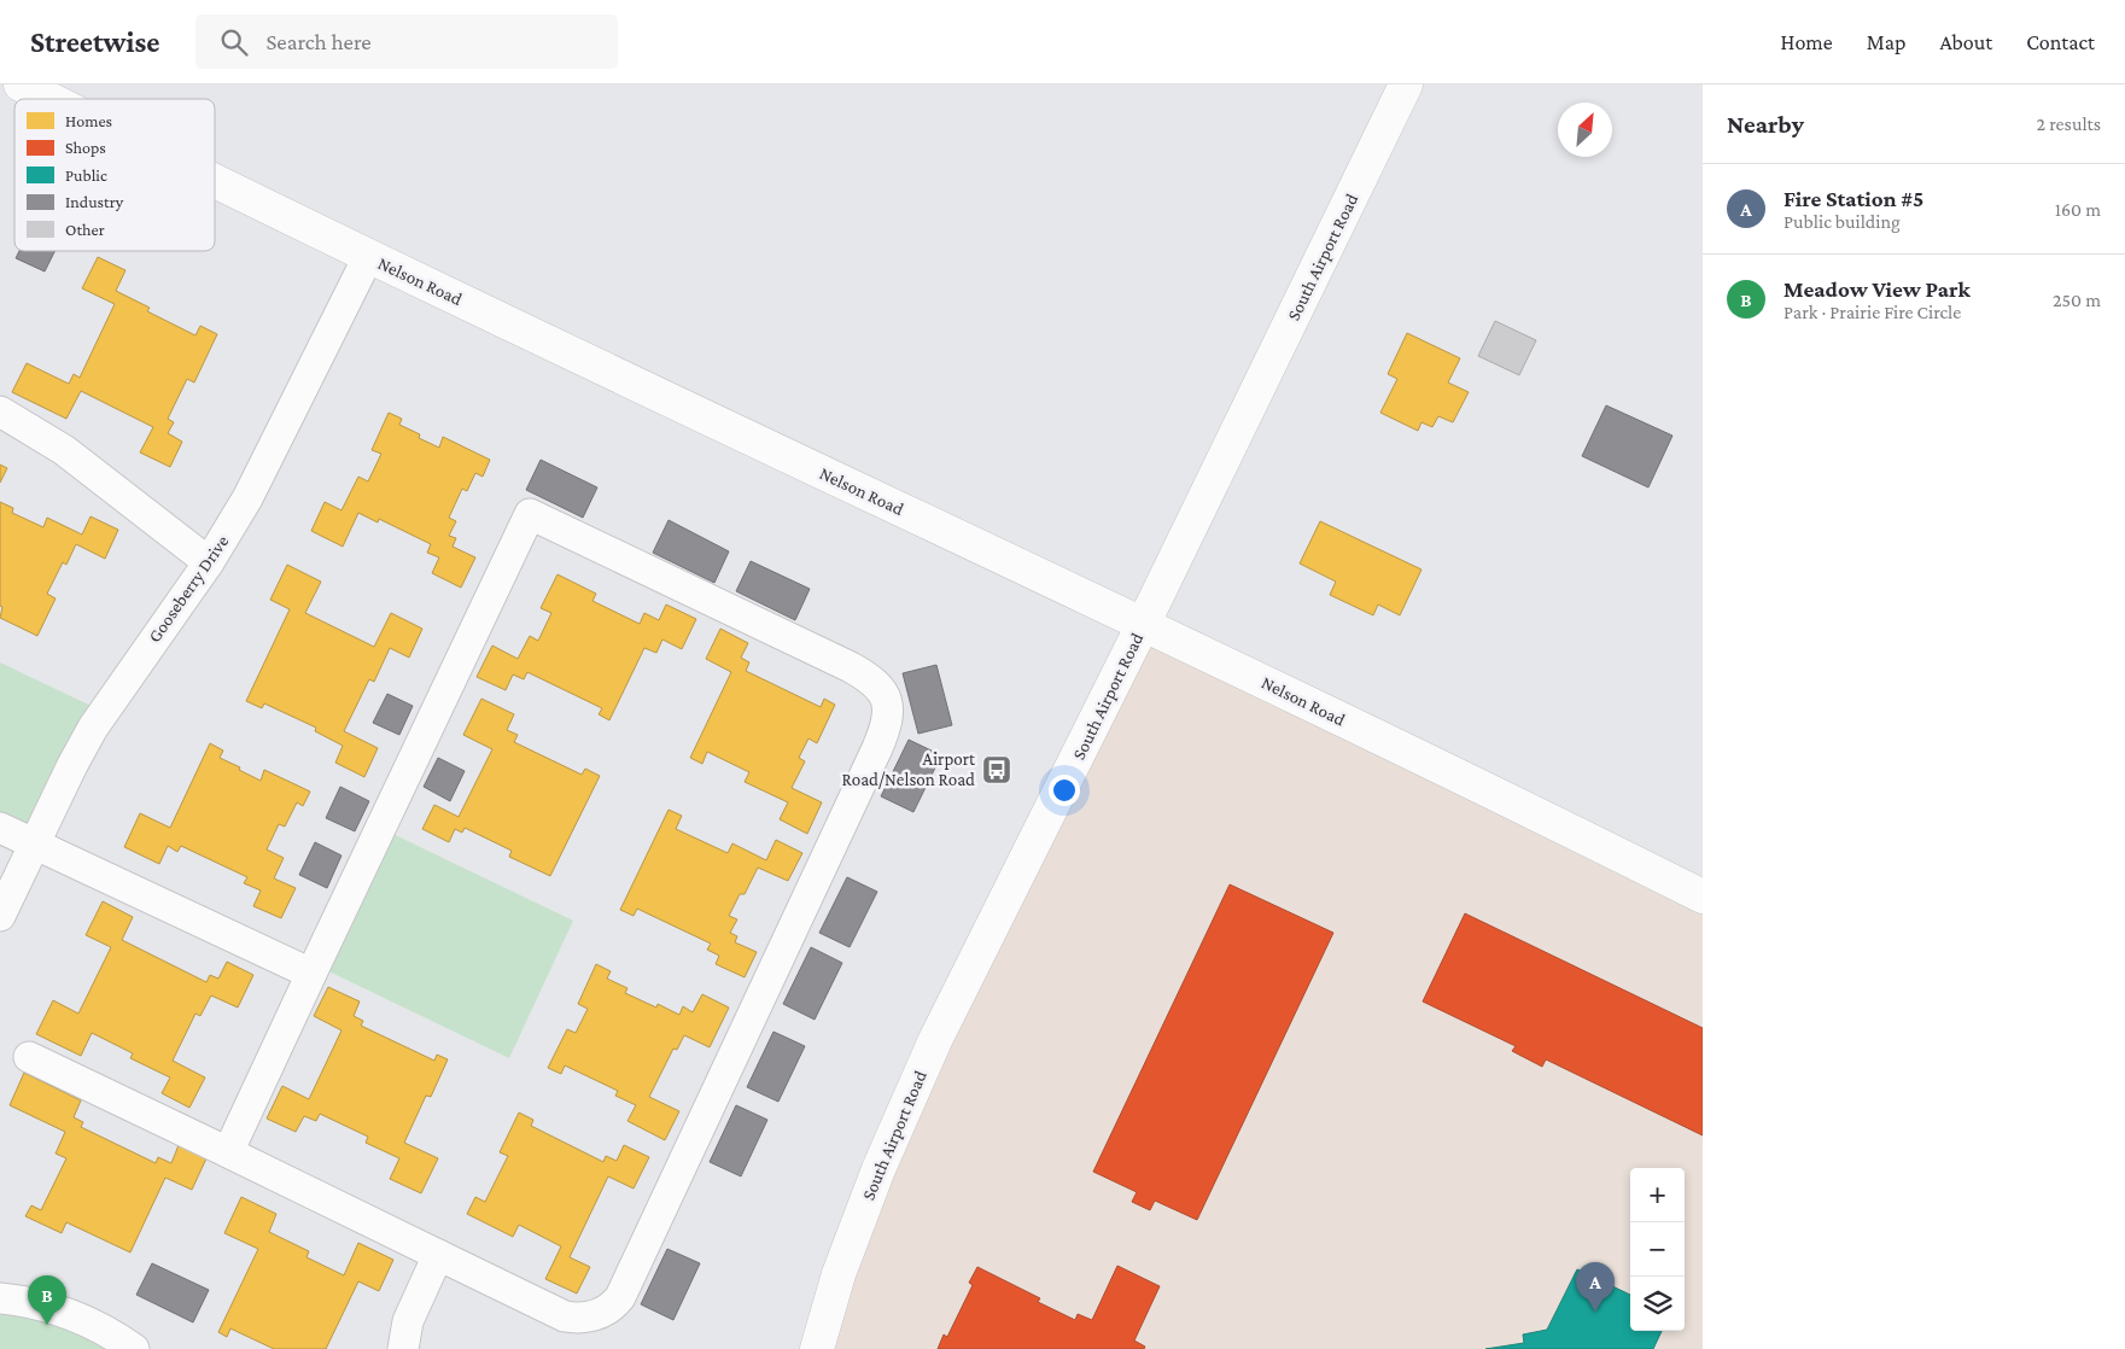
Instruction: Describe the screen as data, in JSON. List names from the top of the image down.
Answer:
{
  "streets": {
    "main road": ["South Airport Road", "Nelson Road"],
    "street": ["Gooseberry Drive"]
  },
  "crossings": [
    ["South Airport Road", "Nelson Road"],
    ["Nelson Road", "Gooseberry Drive"]
  ],
  "places": {
    "bus stop": ["Airport Road/Nelson Road"]
  },
  "legend": [
    "Homes",
    "Shops",
    "Public",
    "Industry",
    "Other"
  ],
  "north": "top right",
  "page": {
    "header": "Streetwise",
    "search": "Search here",
    "nav": [
      "Home",
      "Map",
      "About",
      "Contact"
    ],
    "heading": ["Nearby", "2 results"],
    "list": [
      {
        "mark": "A",
        "name": "Fire Station #5",
        "note": "Public building",
        "value": "160 m"
      },
      {
        "mark": "B",
        "name": "Meadow View Park",
        "note": "Park · Prairie Fire Circle",
        "value": "250 m"
      }
    ],
    "map_buttons": ["+", "−"],
    "pins": ["A", "B"]
  }
}
